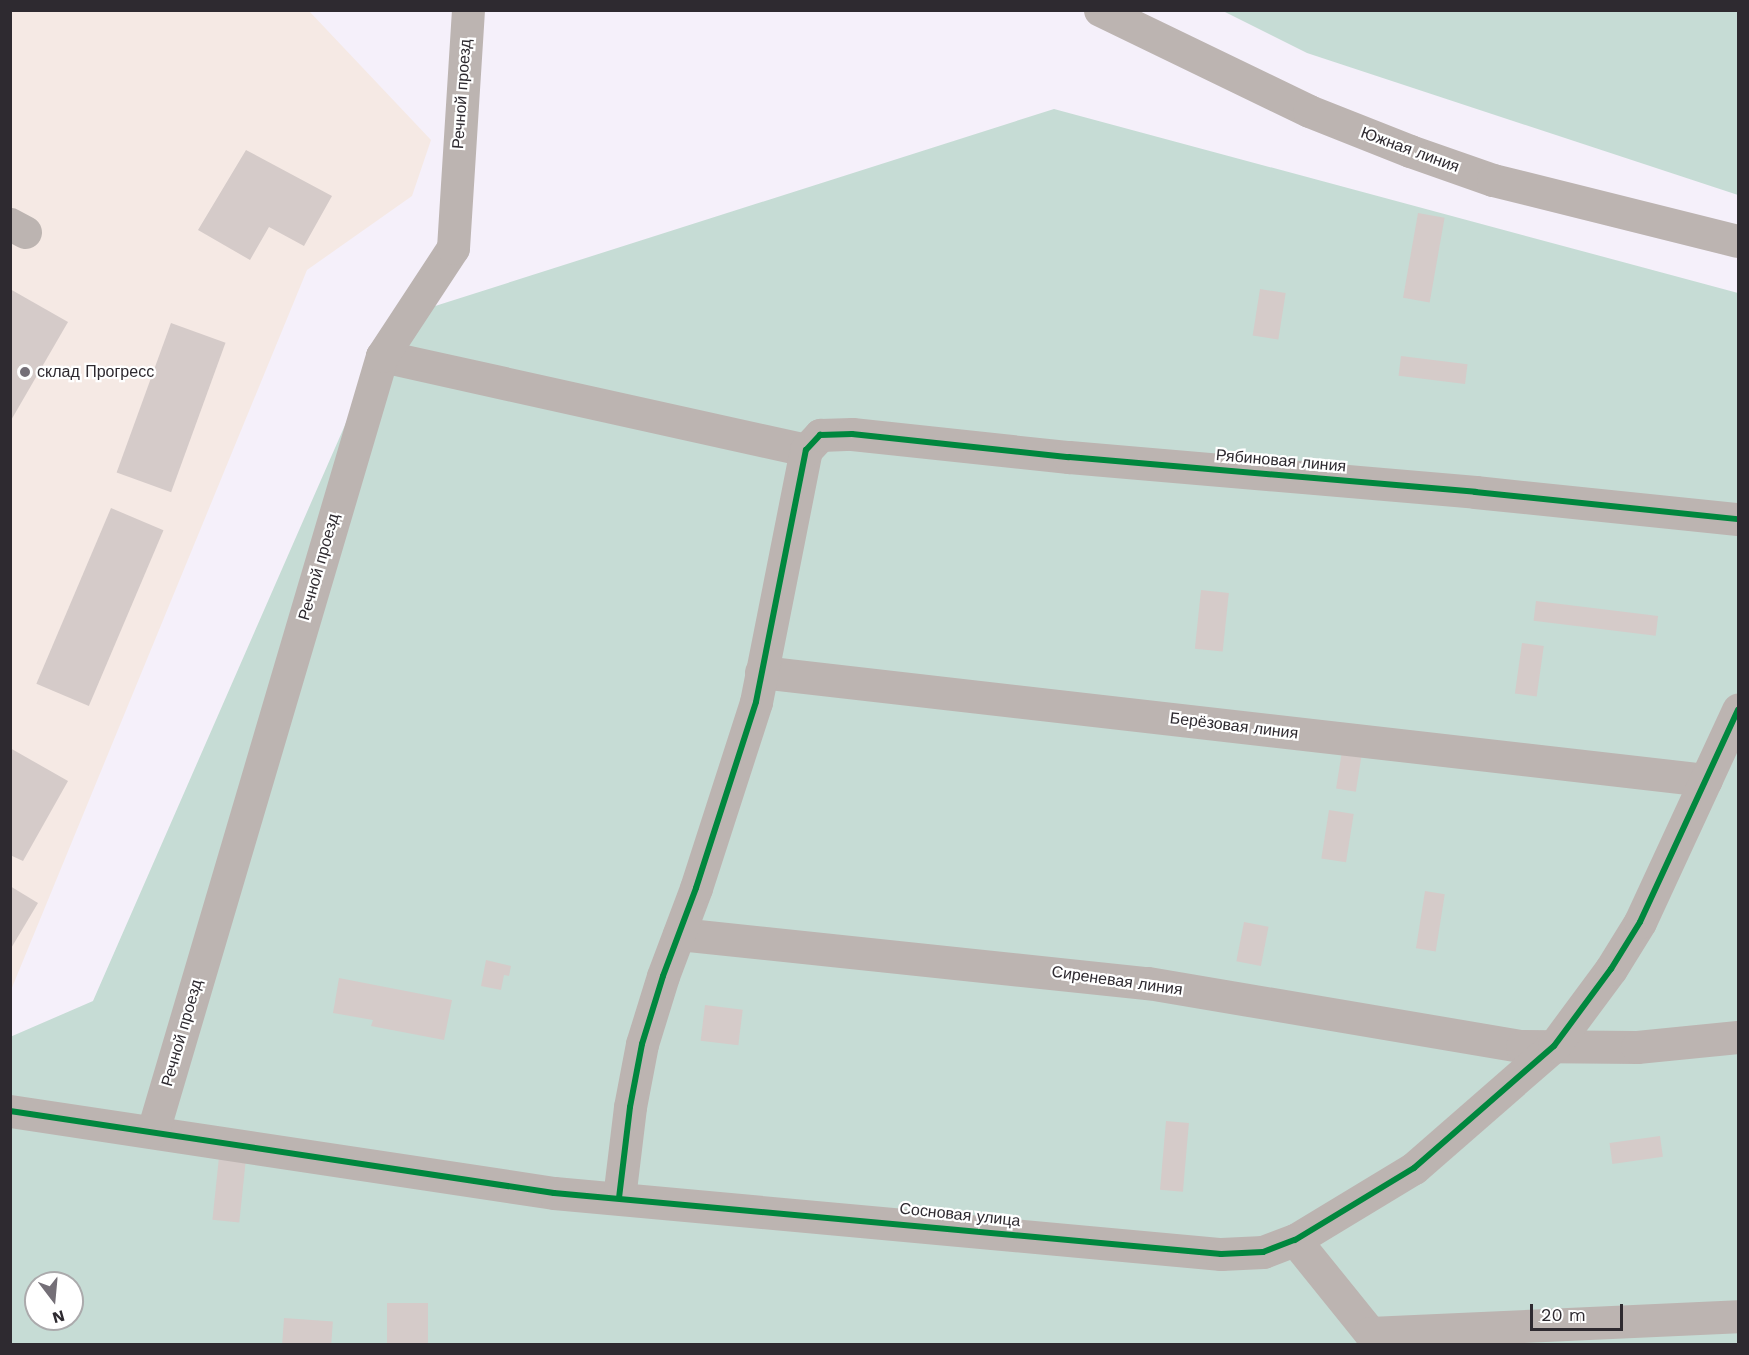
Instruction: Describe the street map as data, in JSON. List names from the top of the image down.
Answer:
{
  "streets": {
    "street": [
      "Речной проезд",
      "Южная линия",
      "Рябиновая линия",
      "Берёзовая линия",
      "Сиреневая линия",
      "Сосновая улица"
    ]
  },
  "crossings": [
    ["Речной проезд", "Рябиновая линия"],
    ["Речной проезд", "Сосновая улица"],
    ["Берёзовая линия", "Сосновая улица"],
    ["Сиреневая линия", "Сосновая улица"]
  ],
  "places": ["склад Прогресс"],
  "scale_bar": "20 m",
  "north": "bottom"
}
